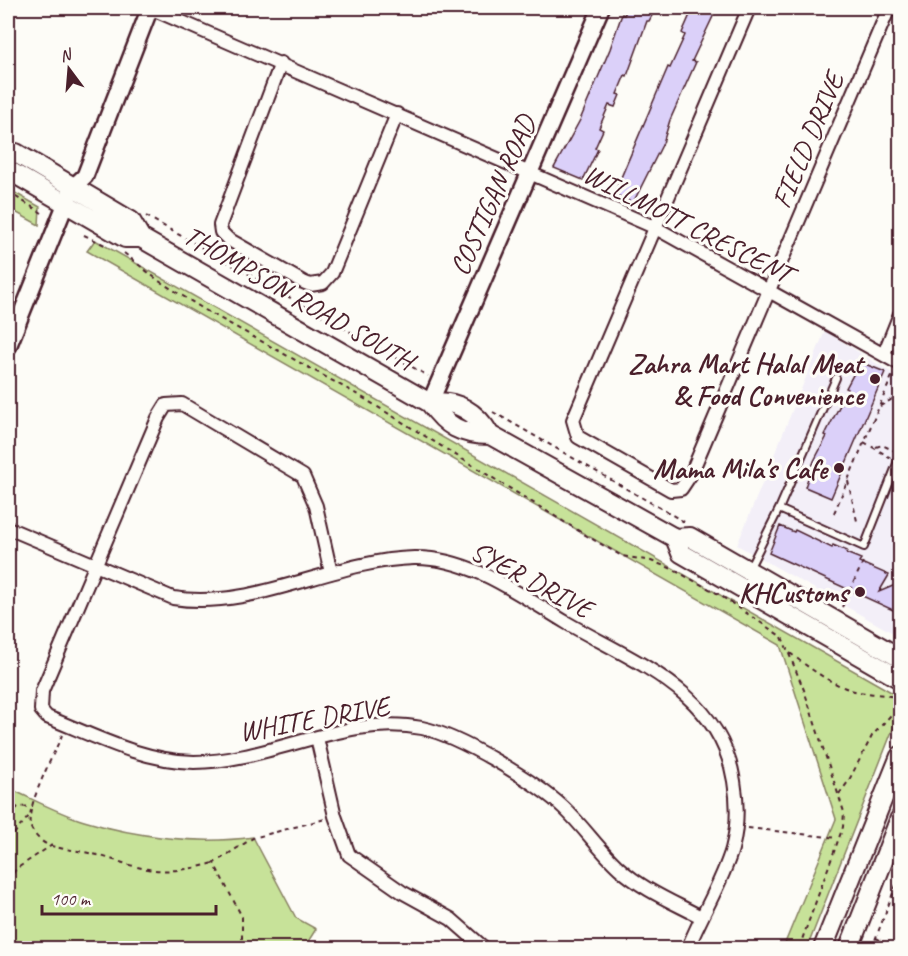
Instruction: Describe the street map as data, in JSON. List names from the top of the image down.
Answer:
{
  "streets": {
    "main road": ["THOMPSON ROAD SOUTH"],
    "street": [
      "FIELD DRIVE",
      "COSTIGAN ROAD",
      "WILLMOTT CRESCENT",
      "SYER DRIVE",
      "WHITE DRIVE"
    ]
  },
  "crossings": [
    ["FIELD DRIVE", "WILLMOTT CRESCENT"],
    ["COSTIGAN ROAD", "WILLMOTT CRESCENT"],
    ["COSTIGAN ROAD", "THOMPSON ROAD SOUTH"],
    ["SYER DRIVE", "WHITE DRIVE"]
  ],
  "places": ["Zahra Mart Halal Meat & Food Convenience", "Mama Mila's Cafe", "KHCustoms"],
  "scale_bar": "100 m",
  "north": "top"
}
